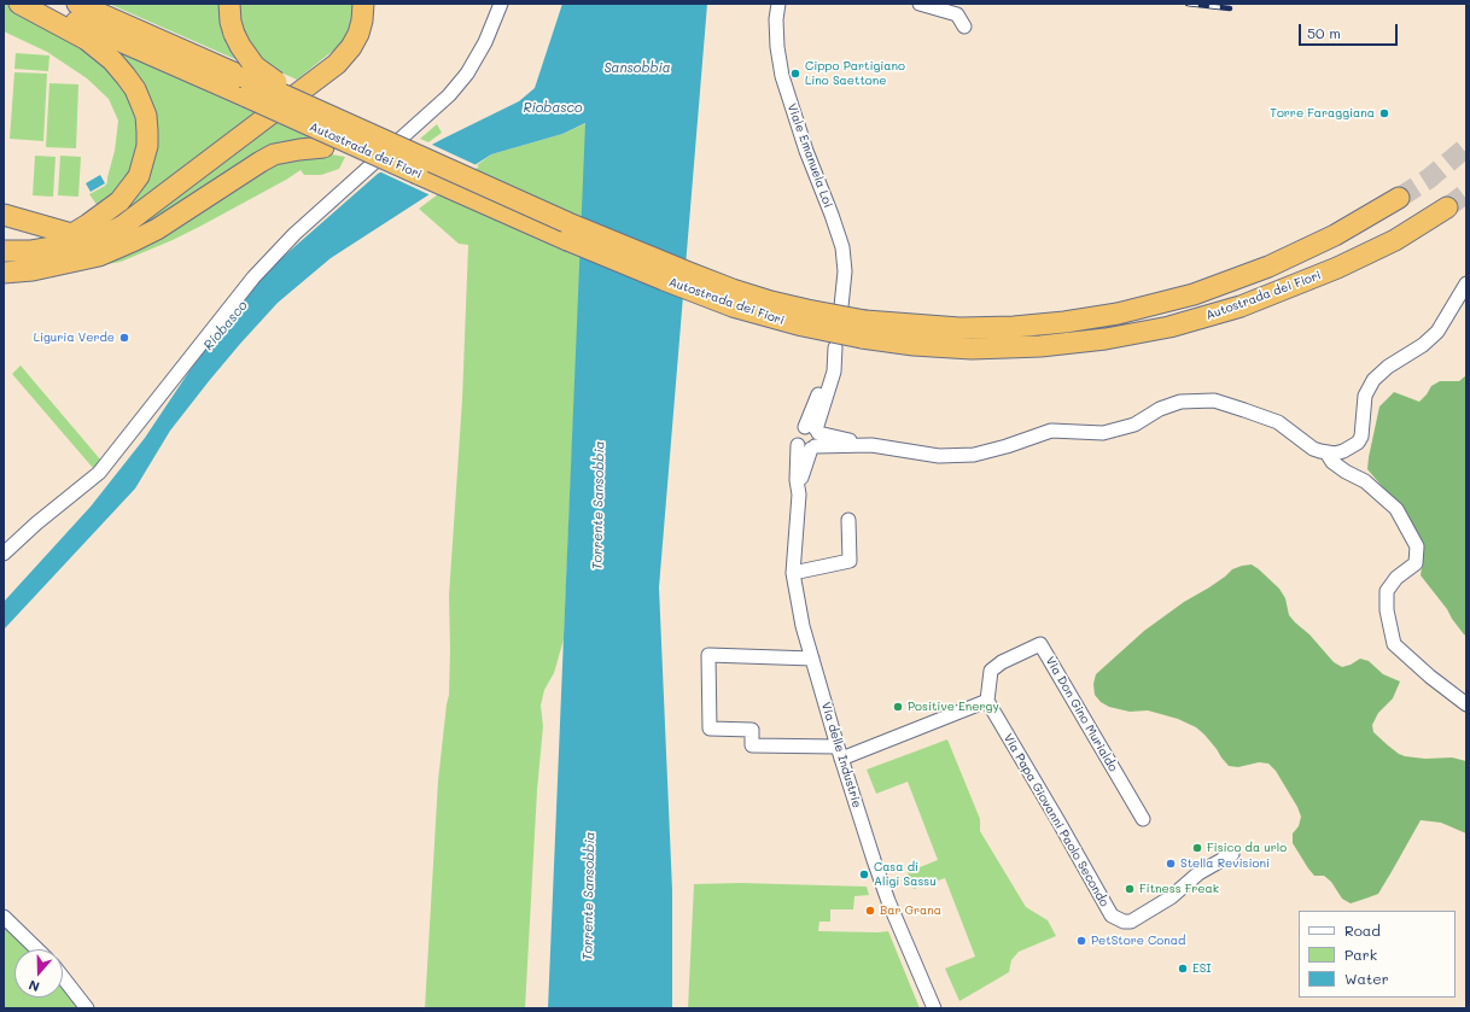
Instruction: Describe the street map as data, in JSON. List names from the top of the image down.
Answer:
{
  "streets": {
    "highway": ["Autostrada dei Fiori"],
    "street": [
      "Viale Emanuela Loi",
      "Via Don Gino Murialdo",
      "Via delle Industrie",
      "Via Papa Giovanni Paolo Secondo"
    ]
  },
  "crossings": [
    ["Via Don Gino Murialdo", "Via Papa Giovanni Paolo Secondo"]
  ],
  "water": ["Sansobbia", "Riobasco", "Torrente Sansobbia"],
  "places": [
    "Cippo Partigiano Lino Saettone",
    "Torre Faraggiana",
    "Liguria Verde",
    "Positive Energy",
    "Fisico da urlo",
    "Stella Revisioni",
    "Casa di Aligi Sassu",
    "Fitness Freak",
    "Bar Grana",
    "PetStore Conad",
    "ESI"
  ],
  "legend": ["Road", "Park", "Water"],
  "scale_bar": "50 m",
  "north": "bottom"
}
